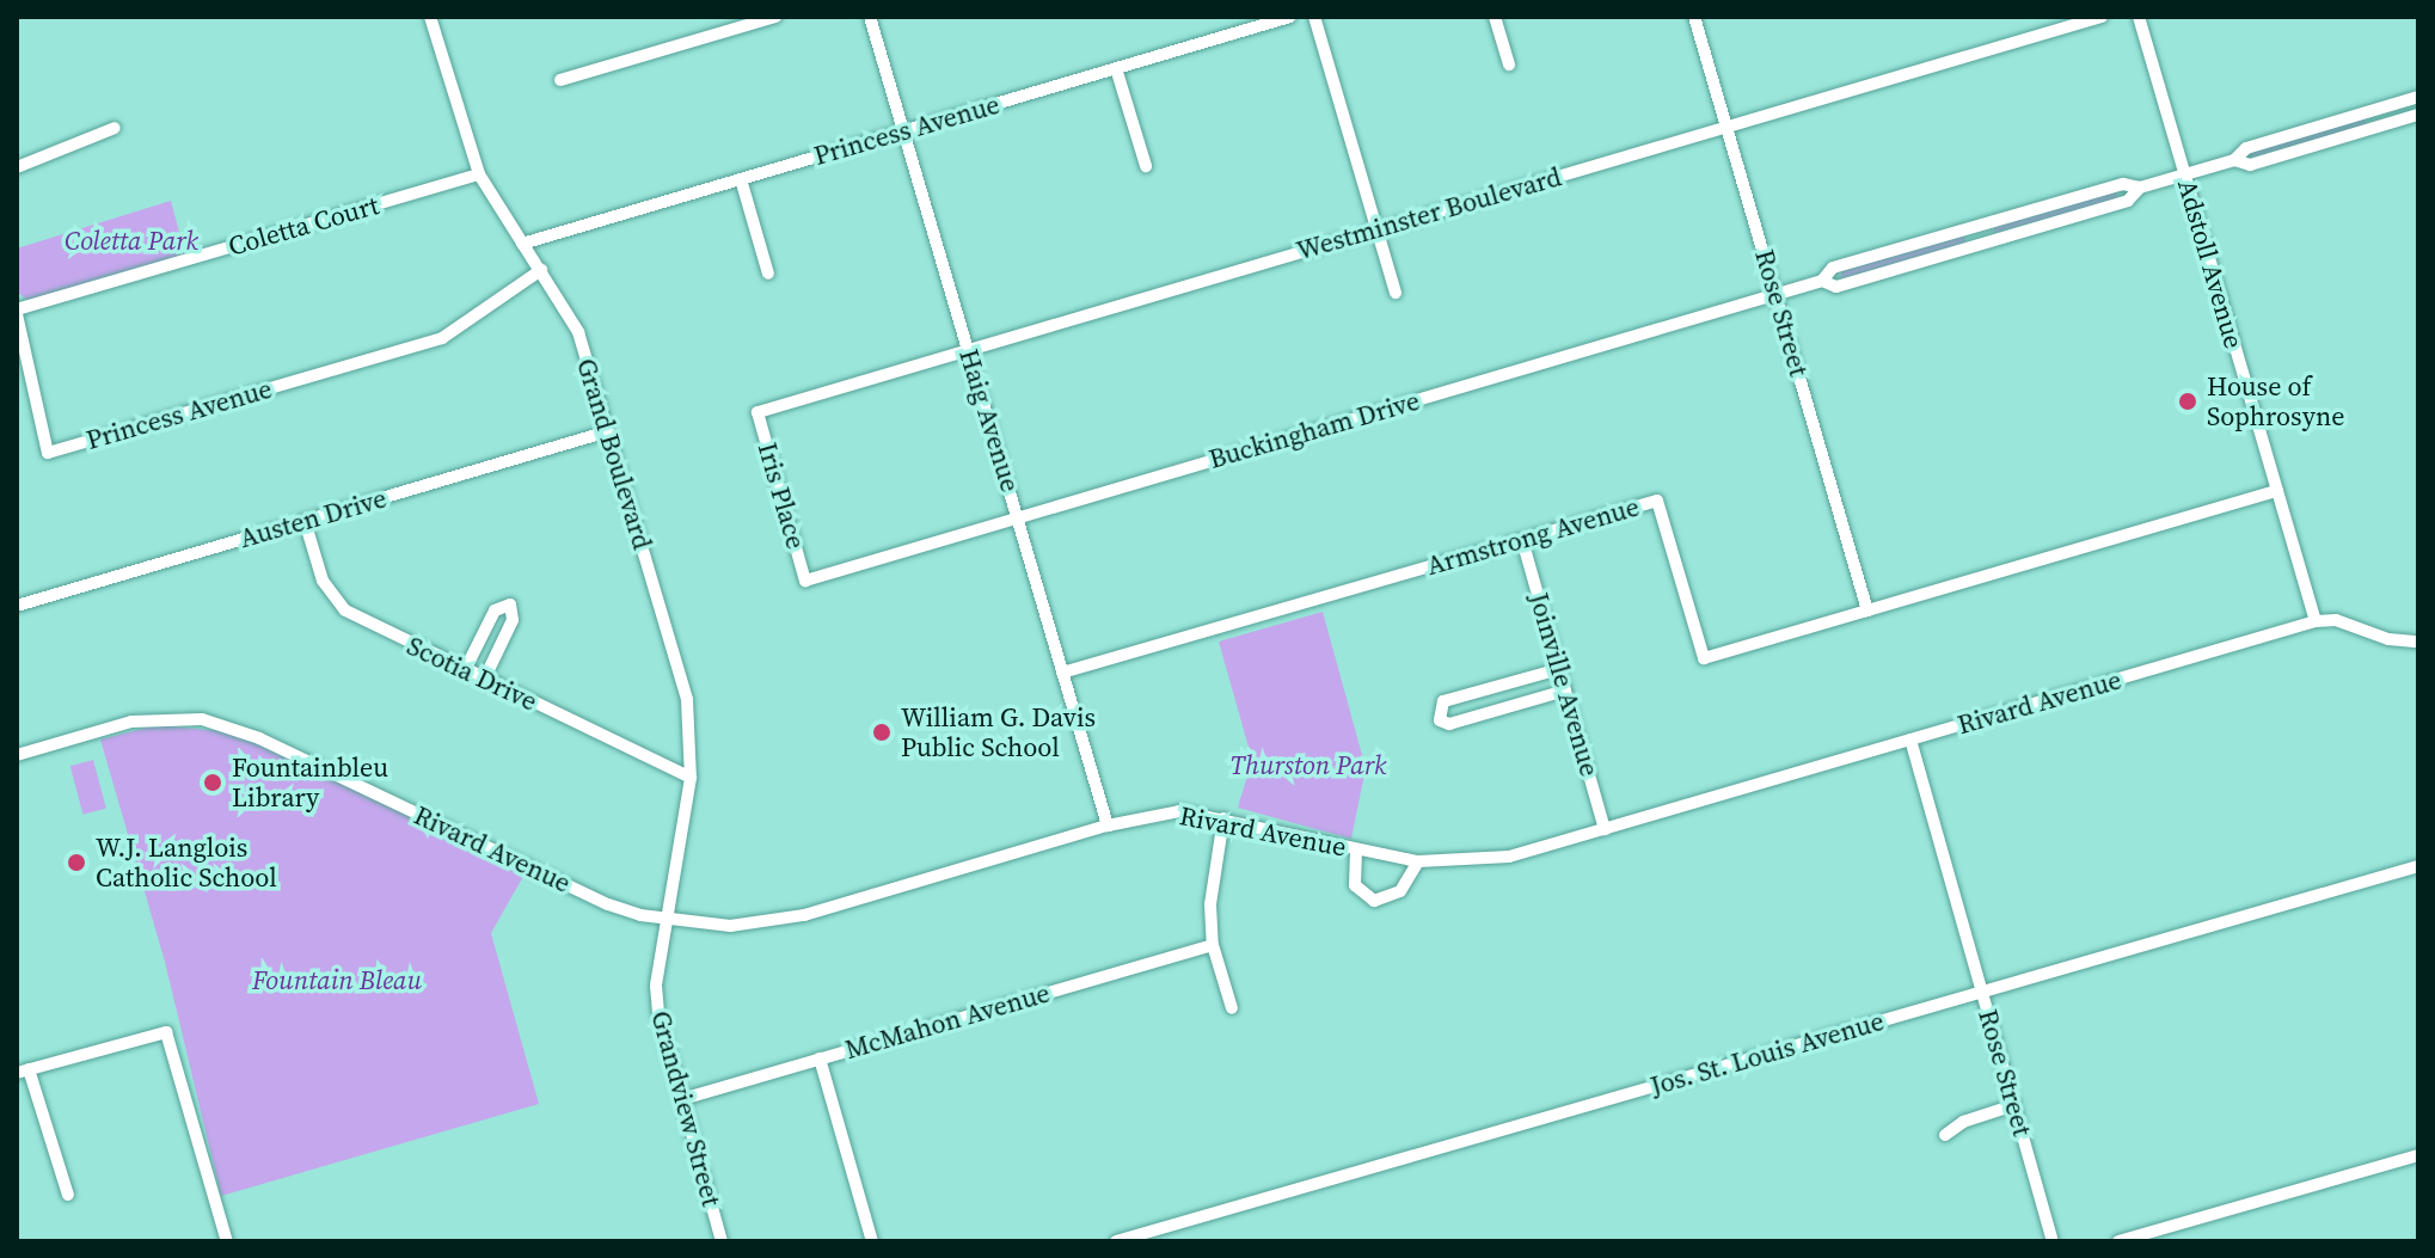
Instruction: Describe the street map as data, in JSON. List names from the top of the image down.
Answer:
{
  "streets": {
    "street": [
      "Princess Avenue",
      "Westminster Boulevard",
      "Coletta Court",
      "Adstoll Avenue",
      "Rose Street",
      "Haig Avenue",
      "Buckingham Drive",
      "Grand Boulevard",
      "Iris Place",
      "Austen Drive",
      "Armstrong Avenue",
      "Scotia Drive",
      "Joinville Avenue",
      "Rivard Avenue",
      "McMahon Avenue",
      "Jos. St. Louis Avenue",
      "Grandview Street"
    ]
  },
  "crossings": [
    ["Princess Avenue", "Coletta Court"],
    ["Princess Avenue", "Haig Avenue"],
    ["Princess Avenue", "Grand Boulevard"],
    ["Westminster Boulevard", "Rose Street"],
    ["Westminster Boulevard", "Haig Avenue"],
    ["Westminster Boulevard", "Iris Place"],
    ["Coletta Court", "Grand Boulevard"],
    ["Adstoll Avenue", "Buckingham Drive"],
    ["Adstoll Avenue", "Armstrong Avenue"],
    ["Adstoll Avenue", "Rivard Avenue"],
    ["Rose Street", "Buckingham Drive"],
    ["Rose Street", "Armstrong Avenue"],
    ["Rose Street", "Rivard Avenue"],
    ["Rose Street", "Jos. St. Louis Avenue"],
    ["Haig Avenue", "Buckingham Drive"],
    ["Haig Avenue", "Armstrong Avenue"],
    ["Haig Avenue", "Rivard Avenue"],
    ["Buckingham Drive", "Iris Place"],
    ["Grand Boulevard", "Austen Drive"],
    ["Grand Boulevard", "Scotia Drive"],
    ["Grand Boulevard", "Rivard Avenue"],
    ["Grand Boulevard", "Grandview Street"],
    ["Austen Drive", "Scotia Drive"],
    ["Armstrong Avenue", "Joinville Avenue"],
    ["Joinville Avenue", "Rivard Avenue"],
    ["Rivard Avenue", "Grandview Street"],
    ["McMahon Avenue", "Grandview Street"]
  ],
  "parks": ["Coletta Park", "Thurston Park", "Fountain Bleau"],
  "places": [
    "House of Sophrosyne",
    "William G. Davis Public School",
    "Fountainbleu Library",
    "W.J. Langlois Catholic School"
  ]
}
